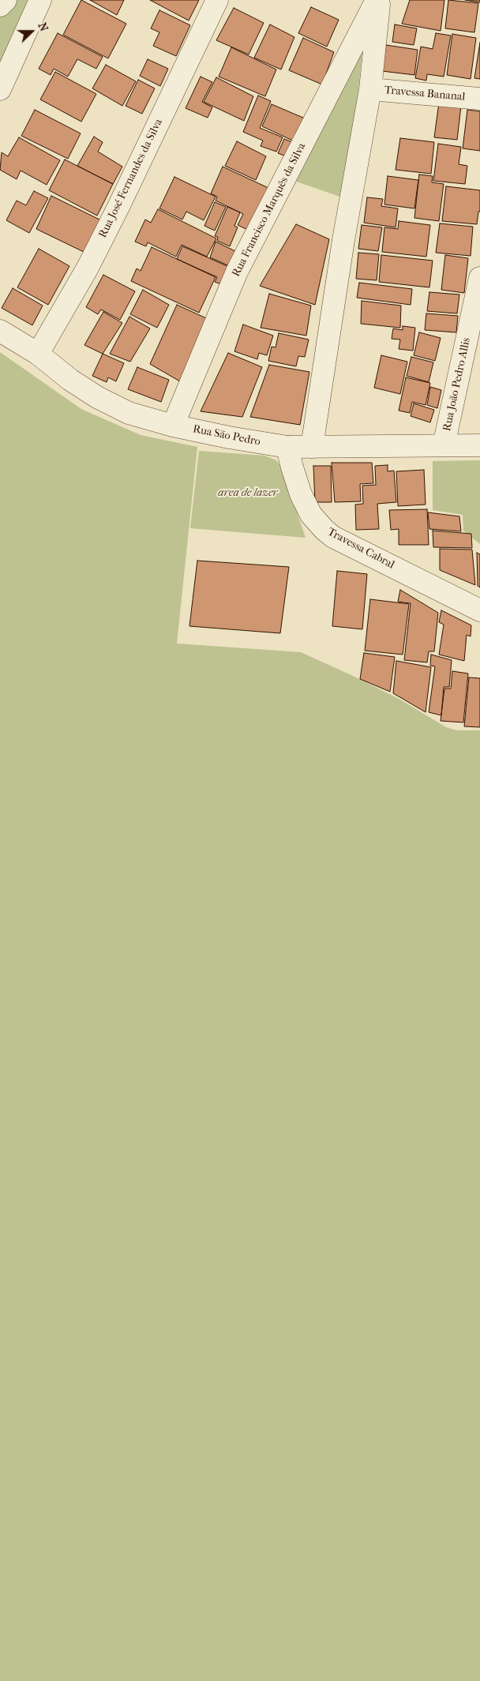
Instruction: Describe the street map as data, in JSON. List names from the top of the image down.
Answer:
{
  "streets": {
    "street": [
      "Travessa Bananal",
      "Rua José Fernandes da Silva",
      "Rua Francisco Marquês da Silva",
      "Rua João Pedro Allis",
      "Rua São Pedro",
      "Travessa Cabral"
    ]
  },
  "crossings": [
    ["Rua José Fernandes da Silva", "Rua São Pedro"],
    ["Rua Francisco Marquês da Silva", "Rua São Pedro"],
    ["Rua João Pedro Allis", "Rua São Pedro"],
    ["Rua São Pedro", "Travessa Cabral"]
  ],
  "parks": ["area de lazer"],
  "north": "right"
}
